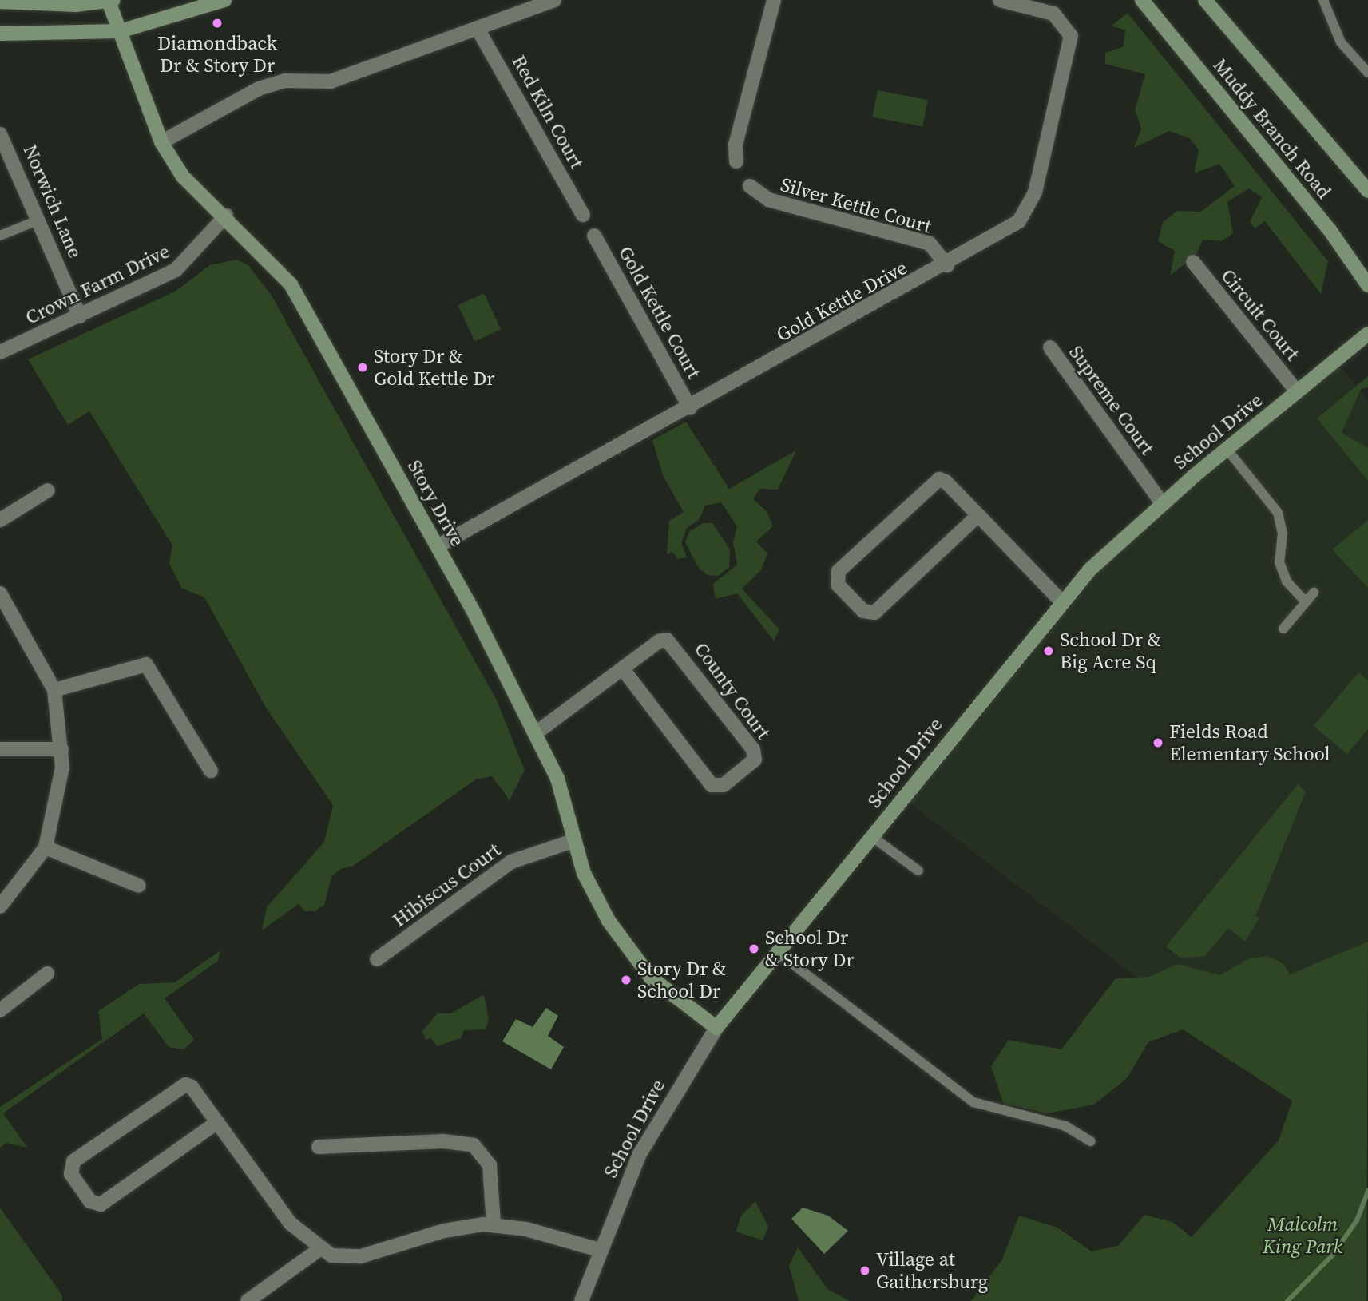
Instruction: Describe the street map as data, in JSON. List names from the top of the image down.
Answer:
{
  "streets": {
    "street": [
      "Red Kiln Court",
      "Muddy Branch Road",
      "Norwich Lane",
      "Silver Kettle Court",
      "Crown Farm Drive",
      "Gold Kettle Drive",
      "Gold Kettle Court",
      "Circuit Court",
      "Supreme Court",
      "School Drive",
      "Story Drive",
      "County Court",
      "Hibiscus Court"
    ]
  },
  "crossings": [
    ["Norwich Lane", "Crown Farm Drive"],
    ["Silver Kettle Court", "Gold Kettle Drive"],
    ["Crown Farm Drive", "Story Drive"],
    ["Gold Kettle Drive", "Gold Kettle Court"],
    ["Gold Kettle Drive", "Story Drive"],
    ["Circuit Court", "School Drive"],
    ["Supreme Court", "School Drive"],
    ["School Drive", "Story Drive"],
    ["Story Drive", "County Court"],
    ["Story Drive", "Hibiscus Court"]
  ],
  "parks": ["Malcolm King Park"],
  "places": [
    "Diamondback Dr & Story Dr",
    "Story Dr & Gold Kettle Dr",
    "School Dr & Big Acre Sq",
    "Fields Road Elementary School",
    "School Dr & Story Dr",
    "Story Dr & School Dr",
    "Village at Gaithersburg"
  ]
}
